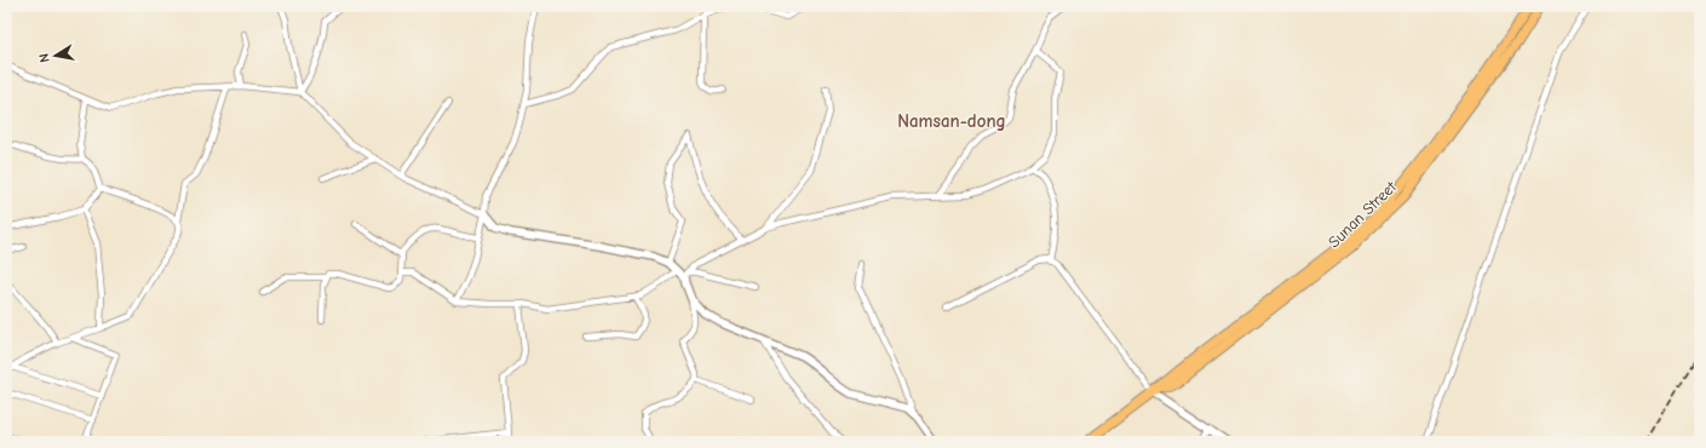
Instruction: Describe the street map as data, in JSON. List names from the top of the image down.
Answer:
{
  "streets": {
    "main road": ["Sunan Street"]
  },
  "districts": ["Namsan-dong"],
  "north": "left"
}
